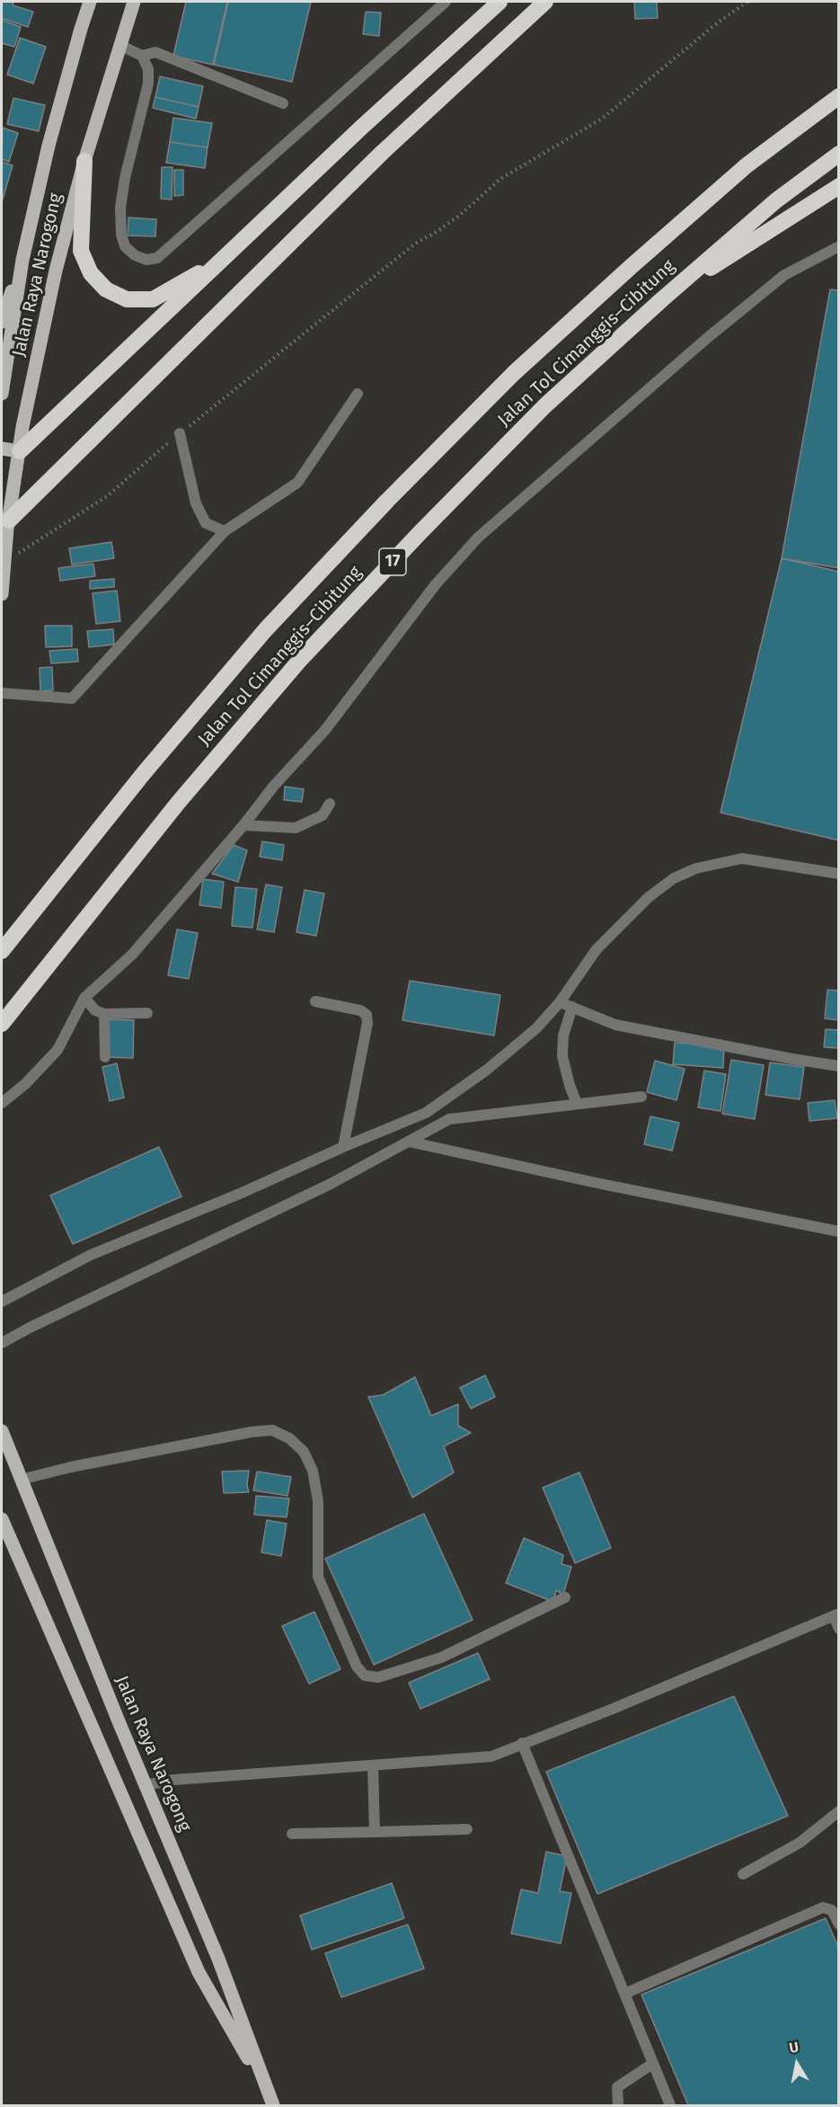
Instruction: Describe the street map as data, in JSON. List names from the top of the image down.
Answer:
{
  "streets": {
    "highway": ["Jalan Tol Cimanggis–Cibitung", "17"],
    "main road": ["Jalan Raya Narogong"]
  },
  "north": "top"
}
